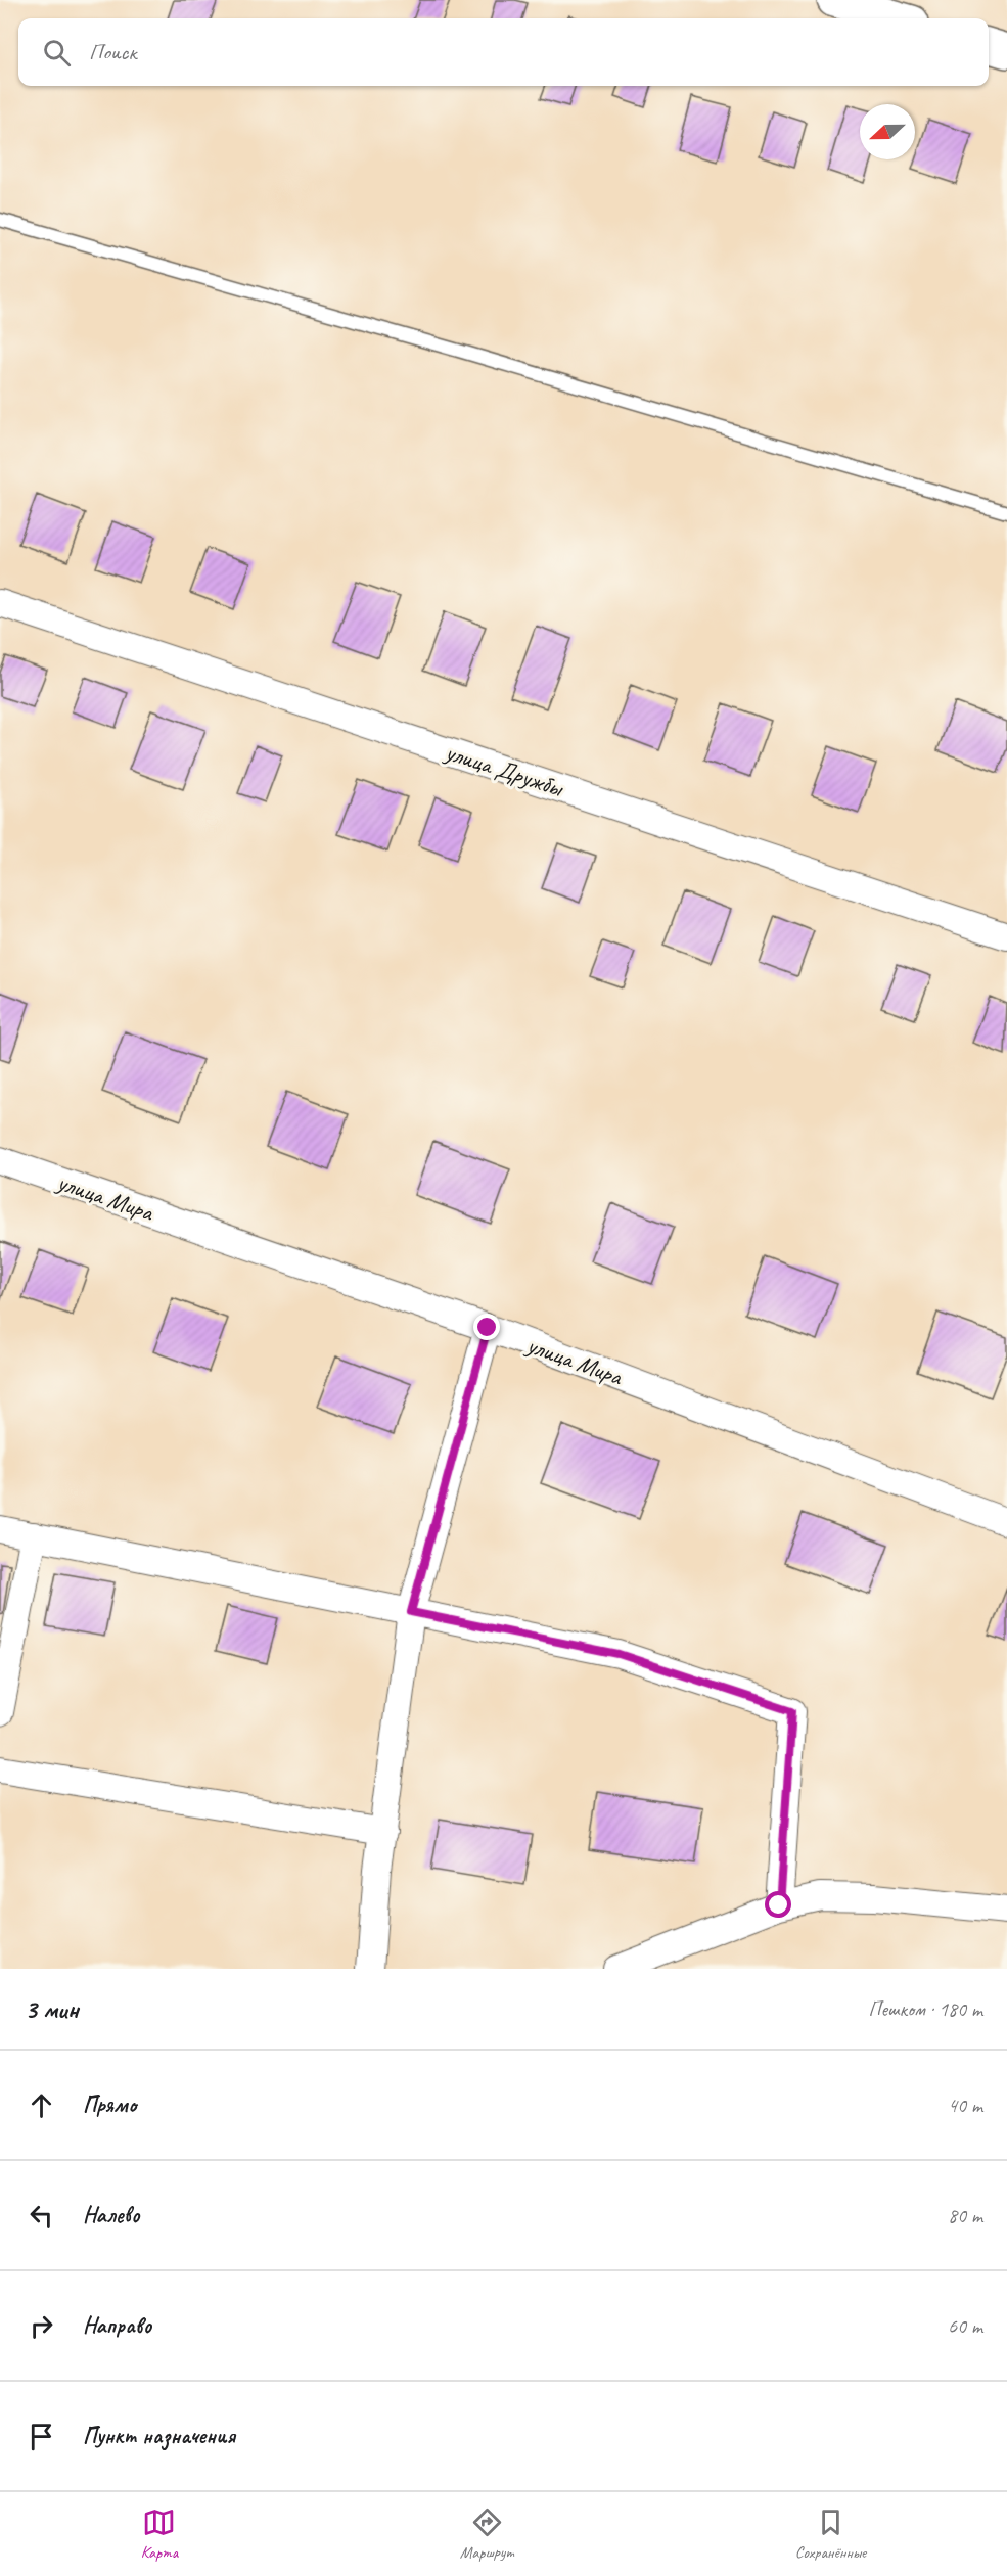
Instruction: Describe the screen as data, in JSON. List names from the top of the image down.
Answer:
{
  "streets": {
    "street": ["улица Дружбы", "улица Мира"]
  },
  "north": "left",
  "page": {
    "search": "Поиск",
    "heading": ["3 мин", "Пешком · 180 m"],
    "list": [
      ["Прямо", "40 m"],
      ["Налево", "80 m"],
      ["Направо", "60 m"],
      "Пункт назначения"
    ],
    "nav": ["Карта", "Маршрут", "Сохранённые"]
  }
}
